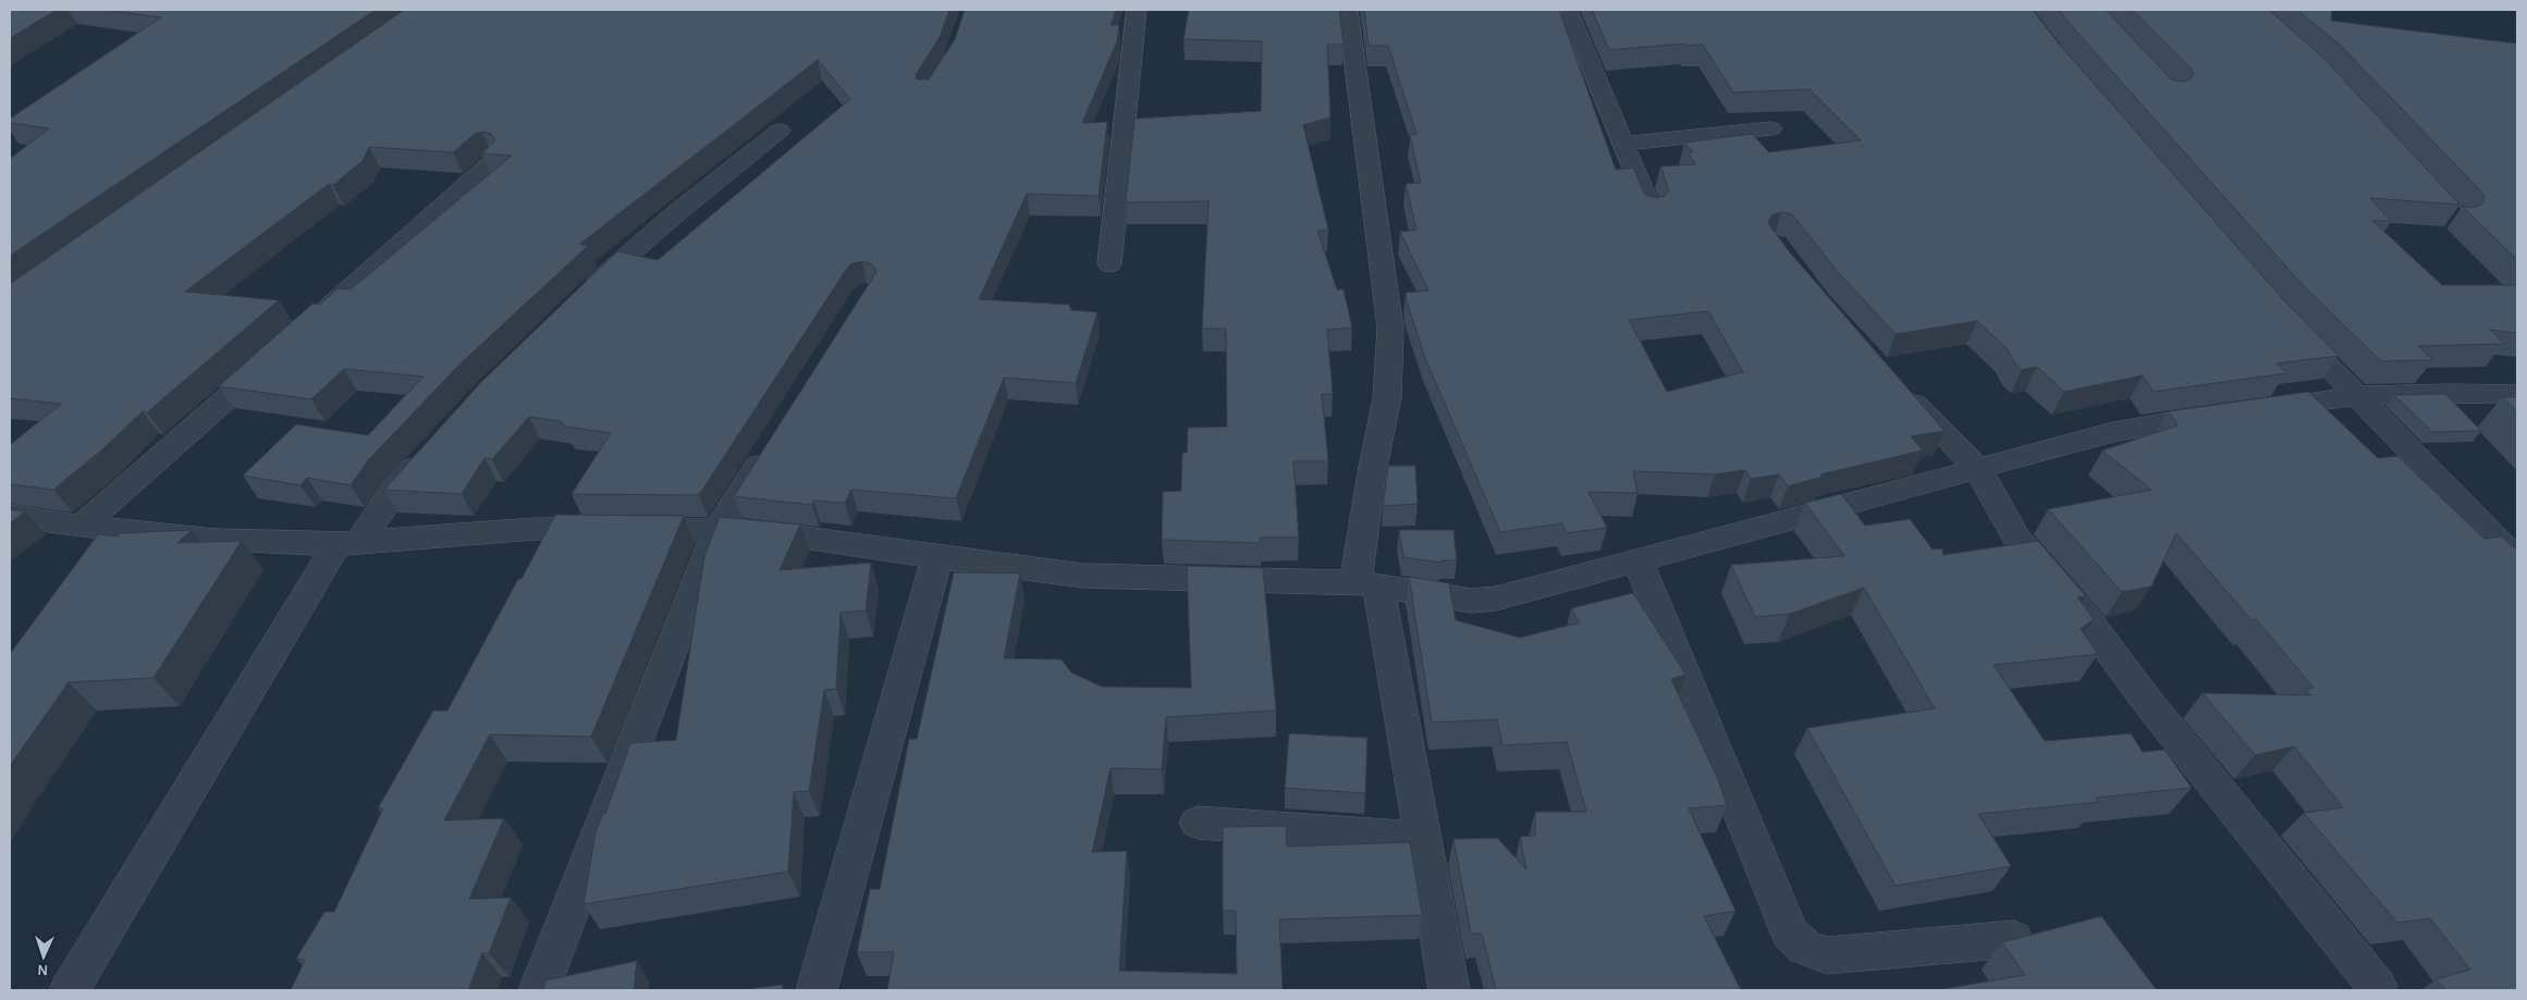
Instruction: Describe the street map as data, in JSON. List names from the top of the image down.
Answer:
{
  "north": "bottom"
}
